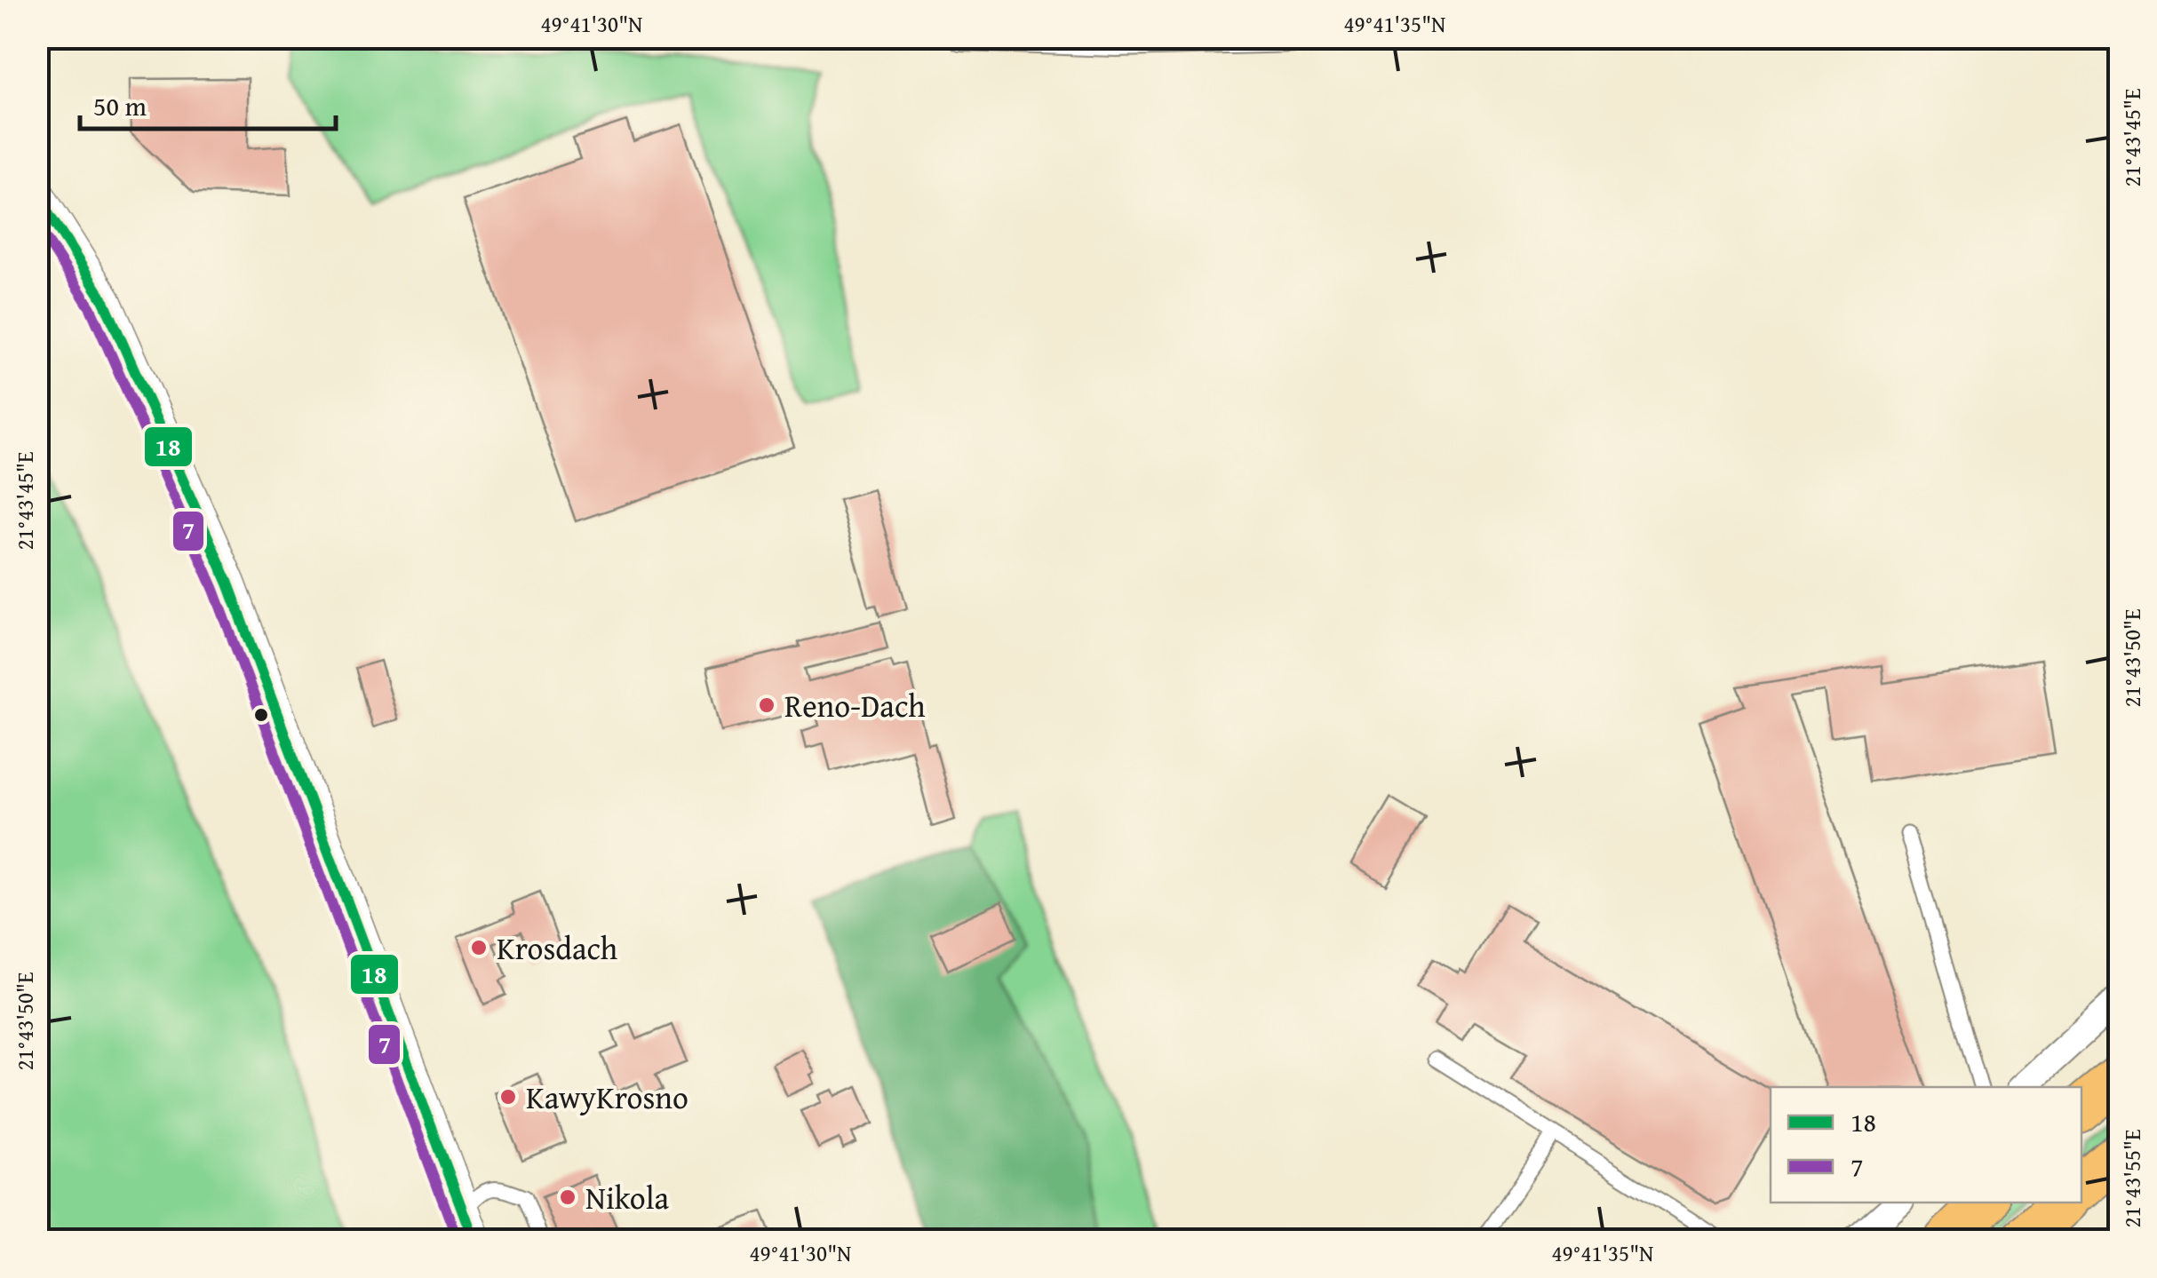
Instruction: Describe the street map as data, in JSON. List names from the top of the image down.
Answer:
{
  "places": [
    "Reno-Dach",
    "Krosdach",
    "KawyKrosno",
    "Nikola"
  ],
  "lines": ["transit line 18", "transit line 7"],
  "legend": ["18", "7"],
  "scale_bar": "50 m",
  "coordinates": [
    "49°41'30\"N",
    "49°41'35\"N",
    "21°43'45\"E",
    "21°43'50\"E",
    "21°43'55\"E"
  ]
}
